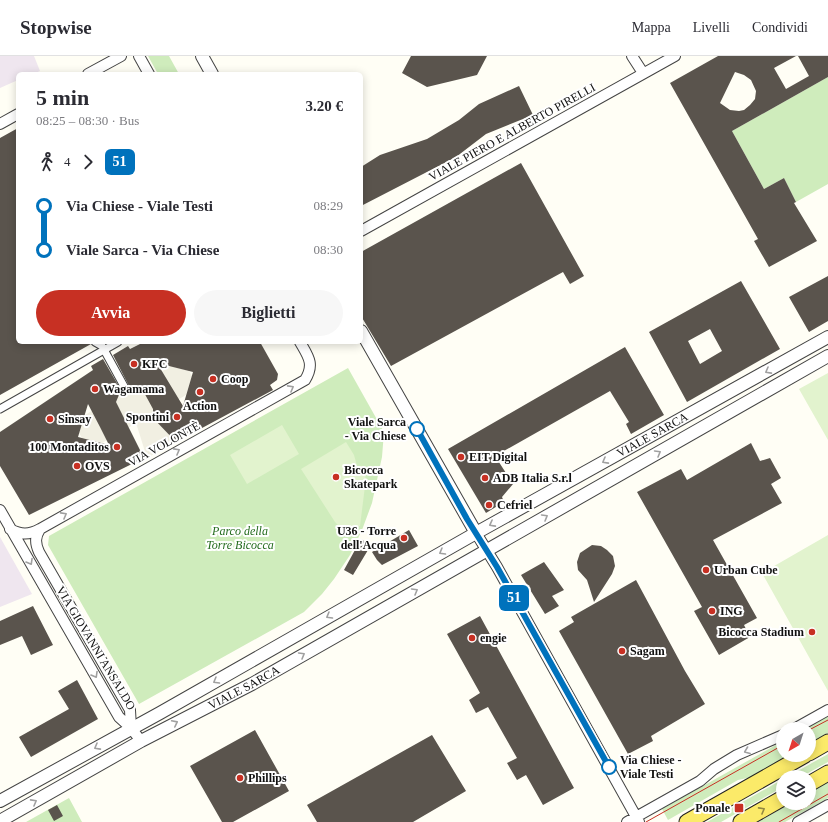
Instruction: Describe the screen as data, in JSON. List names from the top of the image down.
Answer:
{
  "streets": {
    "street": [
      "VIALE PIERO E ALBERTO PIRELLI",
      "VIALE SARCA",
      "VIA VOLONTÈ",
      "VIA GIOVANNI ANSALDO"
    ]
  },
  "crossings": [
    ["VIALE SARCA", "VIA GIOVANNI ANSALDO"],
    ["VIA VOLONTÈ", "VIA GIOVANNI ANSALDO"]
  ],
  "one_way": ["VIA VOLONTÈ"],
  "parks": ["Parco della Torre Bicocca"],
  "places": {
    "other": [
      "KFC",
      "Coop",
      "Wagamama",
      "Action",
      "Spontini",
      "Sinsay",
      "Viale Sarca - Via Chiese",
      "100 Montaditos",
      "EIT Digital",
      "OVS",
      "Bicocca Skatepark",
      "ADB Italia S.r.l",
      "Cefriel",
      "U36 - Torre dell'Acqua",
      "Urban Cube",
      "ING",
      "Bicocca Stadium",
      "engie",
      "Sagam",
      "Via Chiese - Viale Testi",
      "Phillips"
    ],
    "transit": ["Ponale"]
  },
  "lines": ["bus line 51"],
  "north": "bottom left",
  "page": {
    "header": "Stopwise",
    "nav": ["Mappa", "Livelli", "Condividi"],
    "on_map": "51",
    "heading": ["5 min", "08:25 – 08:30 · Bus", "3.20 €"],
    "legs": ["4", "51"],
    "list": [
      {
        "name": "Via Chiese - Viale Testi",
        "value": "08:29"
      },
      {
        "name": "Viale Sarca - Via Chiese",
        "value": "08:30"
      }
    ],
    "buttons": ["Avvia", "Biglietti"]
  }
}
